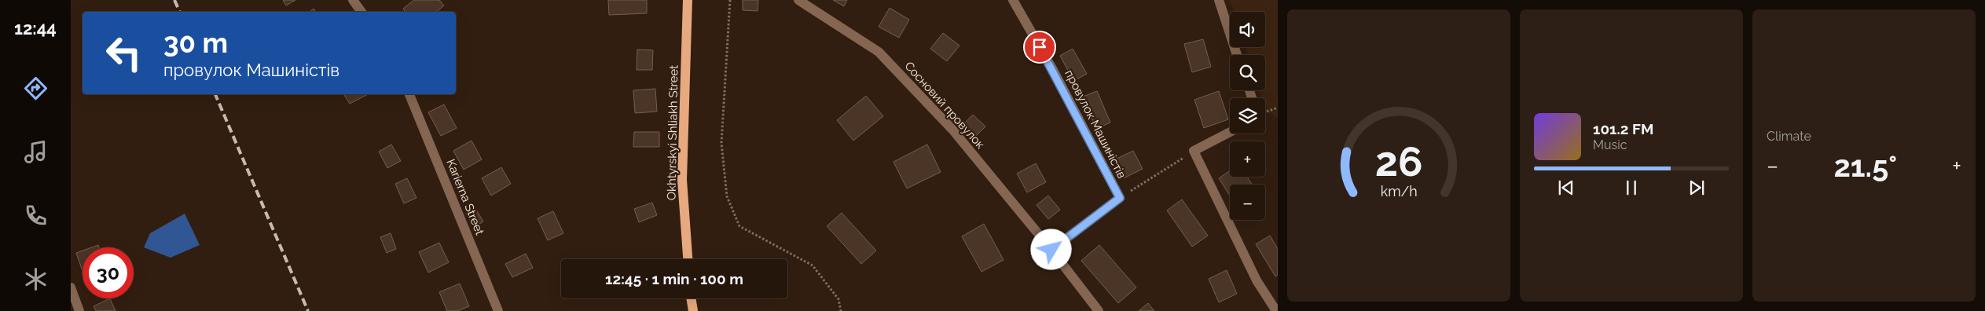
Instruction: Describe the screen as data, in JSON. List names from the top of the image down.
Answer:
{
  "streets": {
    "main road": ["Okhtyrskyi Shliakh Street"],
    "street": ["Сосновий провулок", "провулок Машиністів", "Karierna Street"]
  },
  "page": {
    "tabs": "12:44",
    "tile": "Climate",
    "map_buttons": ["+", "−"],
    "turn": ["30 m", "провулок Машиністів"],
    "song": ["101.2 FM", "Music"],
    "heat": ["−", "21.5°", "+"],
    "limit": "30",
    "trip": "12:45 · 1 min · 100 m",
    "gauge": ["26", "km/h"]
  }
}
